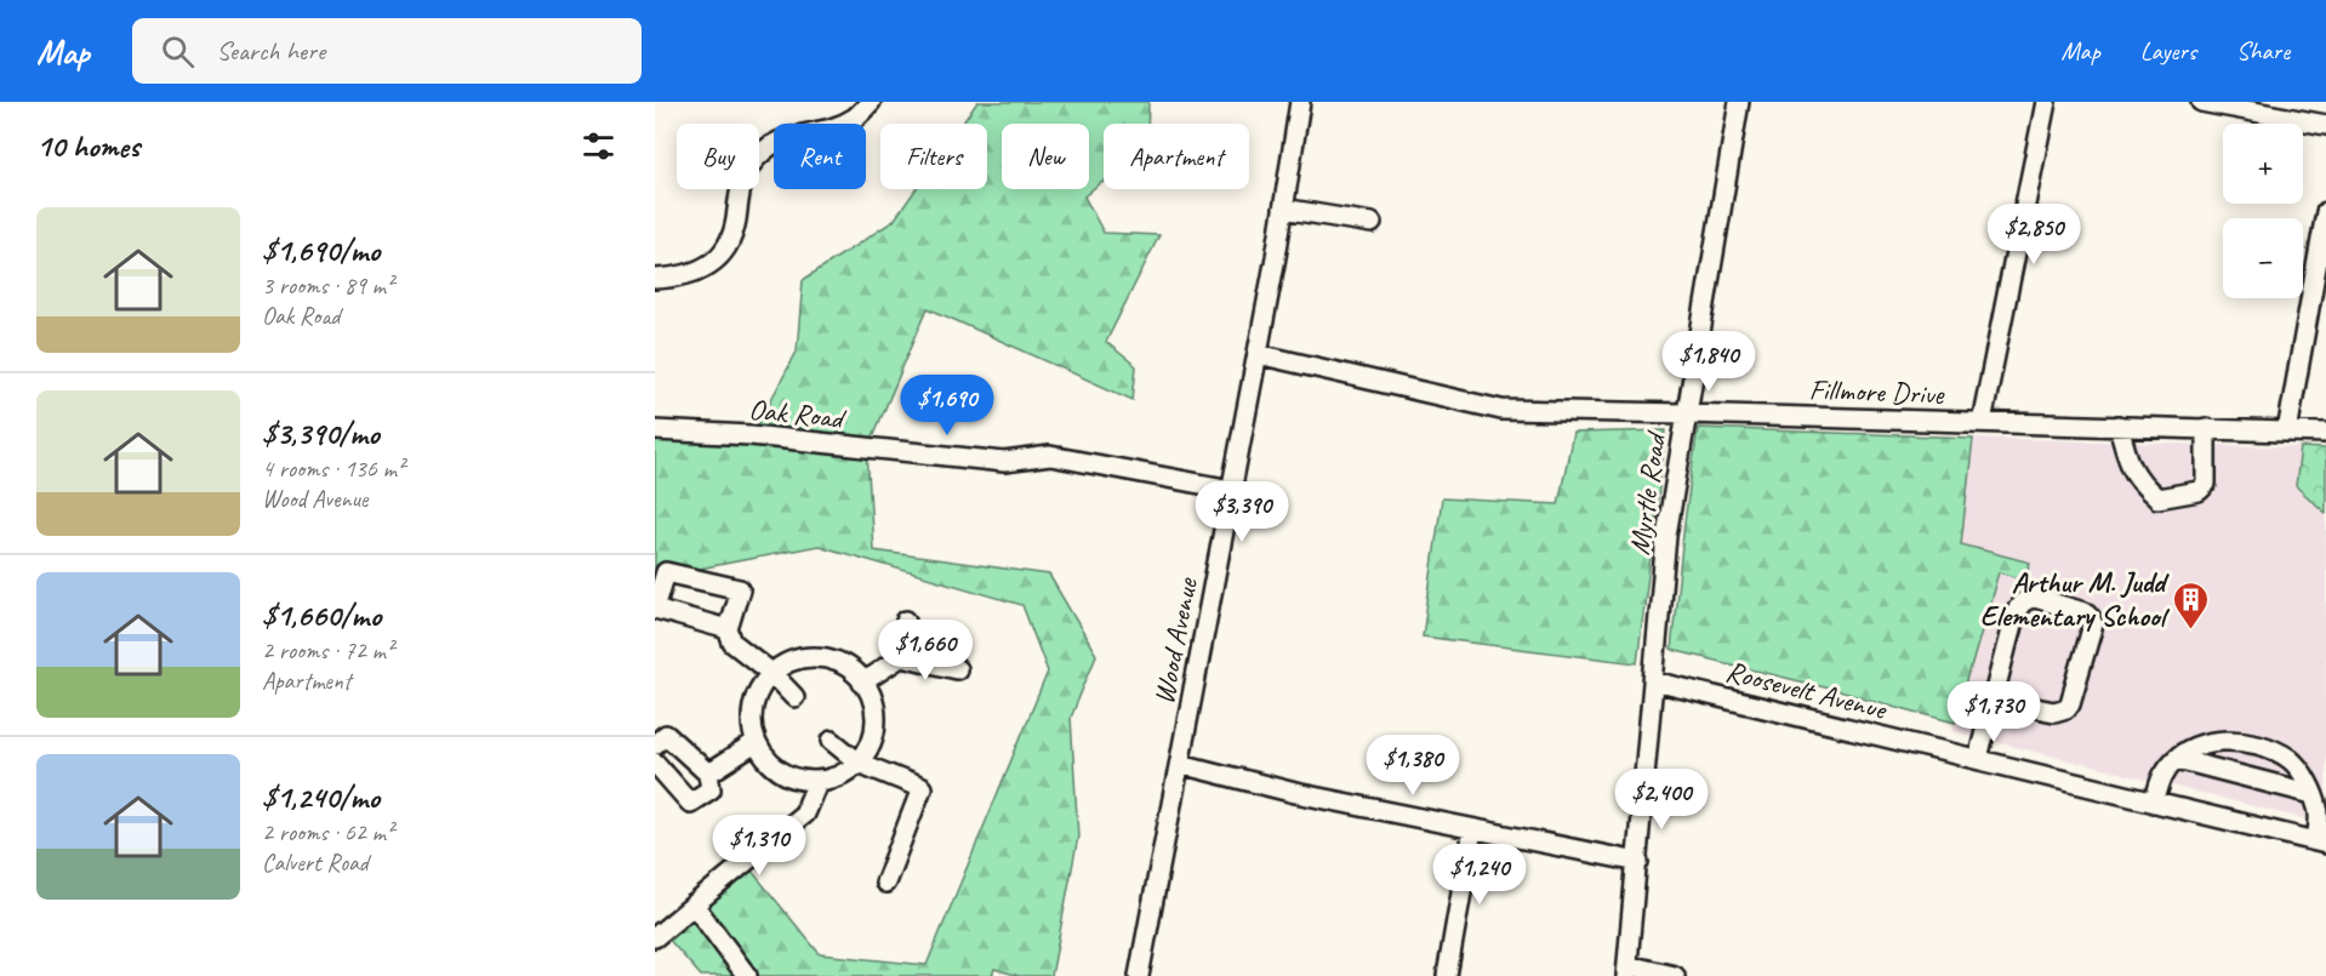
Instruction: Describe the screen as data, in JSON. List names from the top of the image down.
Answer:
{
  "streets": {
    "street": [
      "Fillmore Drive",
      "Oak Road",
      "Myrtle Road",
      "Wood Avenue",
      "Roosevelt Avenue"
    ]
  },
  "crossings": [
    ["Fillmore Drive", "Myrtle Road"],
    ["Fillmore Drive", "Wood Avenue"],
    ["Oak Road", "Wood Avenue"],
    ["Myrtle Road", "Roosevelt Avenue"]
  ],
  "places": {
    "building": ["Arthur M. Judd Elementary School"]
  },
  "page": {
    "header": "Map",
    "search": "Search here",
    "nav": ["Map", "Layers", "Share"],
    "heading": "10 homes",
    "map_buttons": ["+", "−"],
    "chip": [
      "Buy",
      "Rent",
      "Filters",
      "New",
      "Apartment"
    ],
    "list": [
      {
        "name": "$1,690/mo",
        "note": "3 rooms · 89 m² · Oak Road"
      },
      {
        "name": "$3,390/mo",
        "note": "4 rooms · 136 m² · Wood Avenue"
      },
      {
        "name": "$1,660/mo",
        "note": "2 rooms · 72 m² · Apartment"
      },
      {
        "name": "$1,240/mo",
        "note": "2 rooms · 62 m² · Calvert Road"
      }
    ],
    "price": [
      "$2,850",
      "$1,840",
      "$1,690",
      "$3,390",
      "$1,660",
      "$1,730",
      "$1,380",
      "$2,400",
      "$1,310",
      "$1,240"
    ]
  }
}
